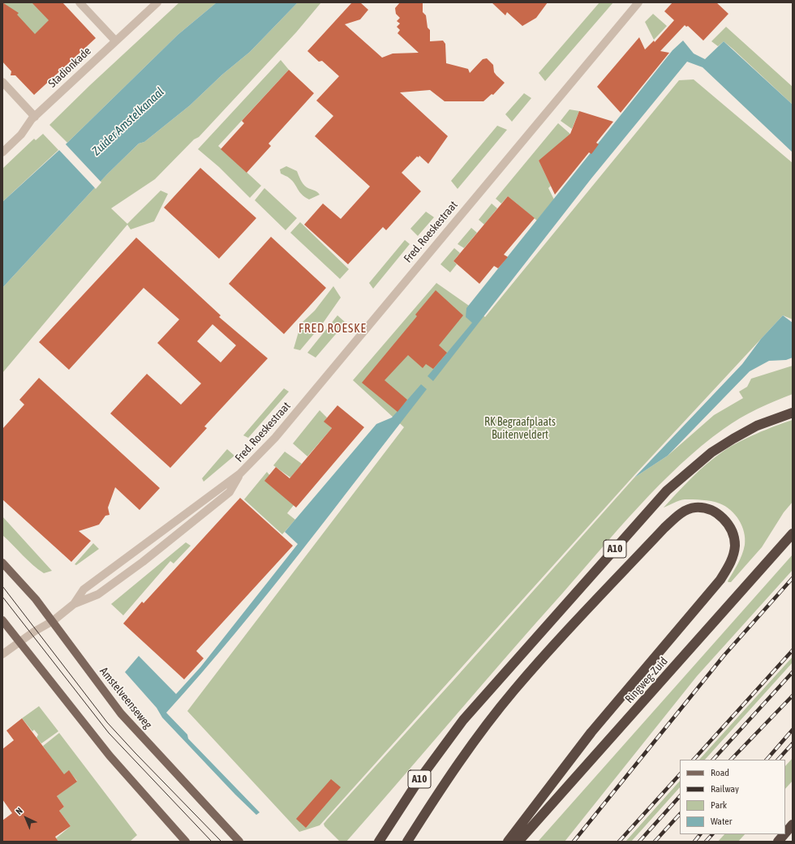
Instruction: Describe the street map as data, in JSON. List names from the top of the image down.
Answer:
{
  "streets": {
    "highway": ["A10", "Ringweg-Zuid"],
    "main road": ["Amstelveenseweg"],
    "street": ["Stadionkade", "Fred. Roeskestraat"]
  },
  "crossings": [
    ["Fred. Roeskestraat", "Amstelveenseweg"]
  ],
  "districts": ["FRED ROESKE"],
  "water": ["Zuider Amstelkanaal"],
  "parks": ["RK Begraafplaats Buitenveldert"],
  "legend": [
    "Road",
    "Railway",
    "Park",
    "Water"
  ],
  "north": "top left"
}
